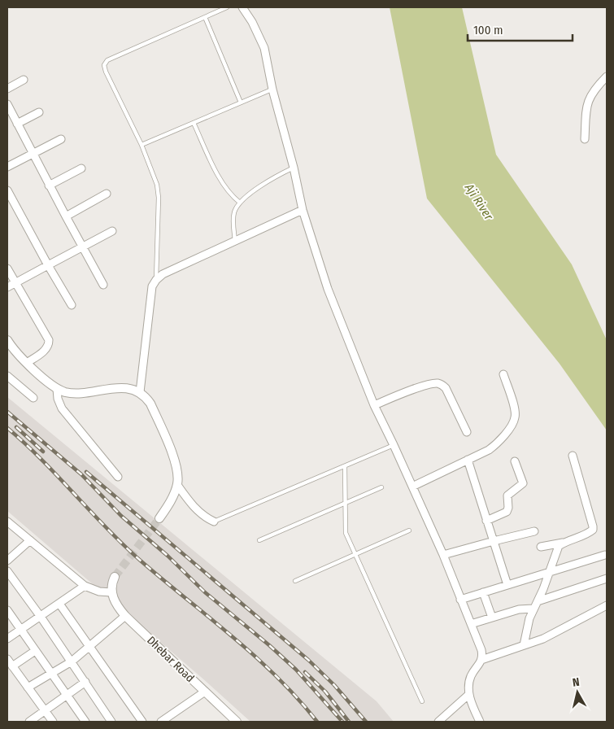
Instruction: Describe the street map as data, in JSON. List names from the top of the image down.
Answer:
{
  "streets": {
    "street": ["Dhebar Road"]
  },
  "water": ["Aji River"],
  "scale_bar": "100 m",
  "north": "top"
}
